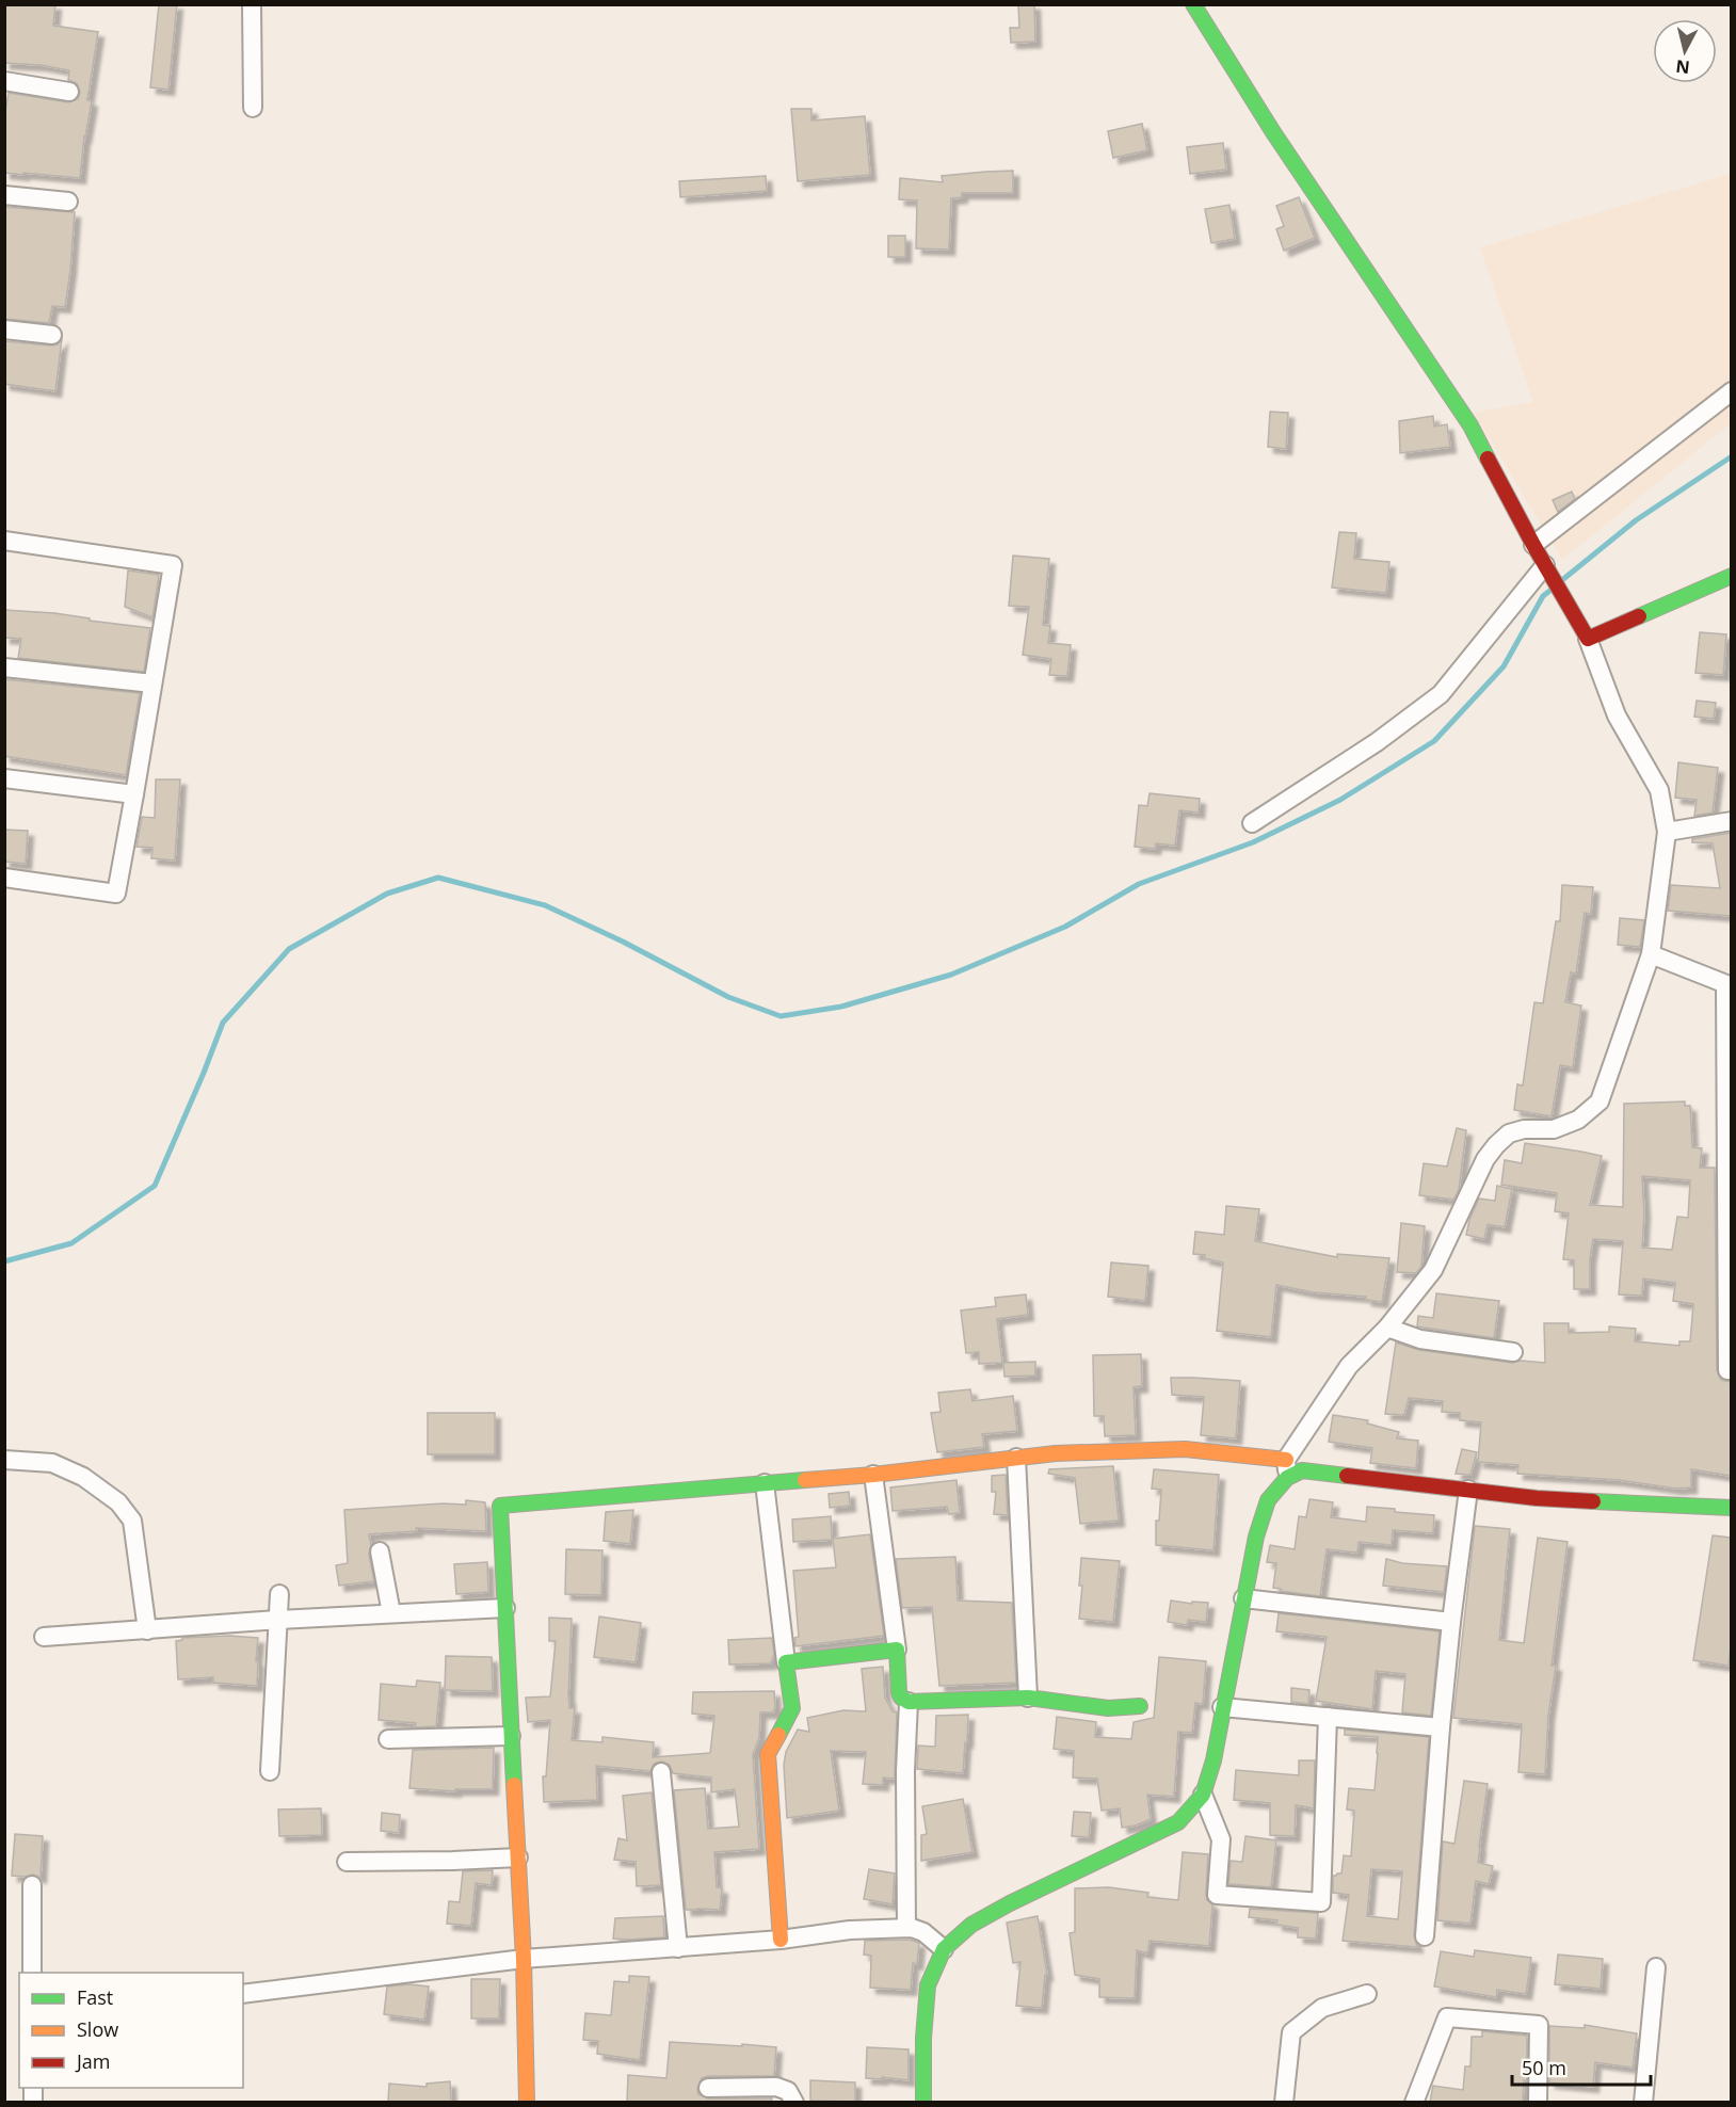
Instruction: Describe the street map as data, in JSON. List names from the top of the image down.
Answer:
{
  "legend": ["Fast", "Slow", "Jam"],
  "scale_bar": "50 m",
  "north": "bottom"
}
